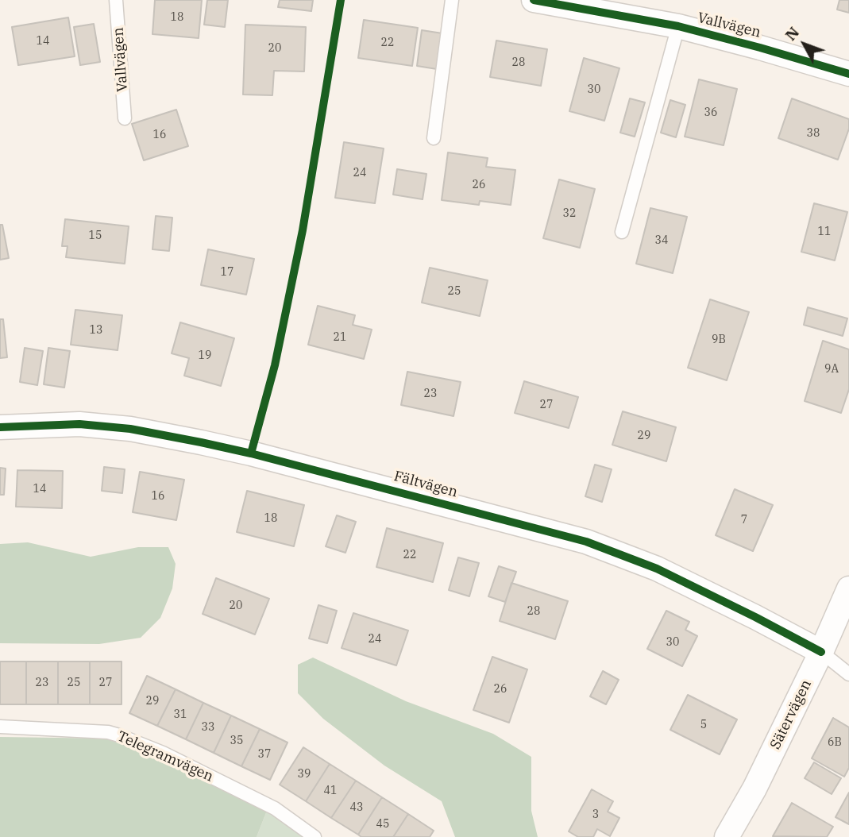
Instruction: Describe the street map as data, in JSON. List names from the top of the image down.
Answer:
{
  "streets": {
    "street": ["Vallvägen", "Fältvägen", "Sätervägen"],
    "lane": ["Telegramvägen"]
  },
  "crossings": [
    ["Fältvägen", "Sätervägen"]
  ],
  "house_numbers": [
    "18",
    "14",
    "22",
    "20",
    "28",
    "30",
    "36",
    "38",
    "16",
    "24",
    "26",
    "32",
    "11",
    "15",
    "34",
    "17",
    "25",
    "13",
    "21",
    "9B",
    "19",
    "9A",
    "23",
    "27",
    "29",
    "14",
    "16",
    "18",
    "7",
    "22",
    "20",
    "28",
    "24",
    "30",
    "23",
    "25",
    "27",
    "26",
    "29",
    "31",
    "5",
    "33",
    "35",
    "6B",
    "37",
    "39",
    "41",
    "43",
    "3",
    "45"
  ],
  "north": "top left"
}
